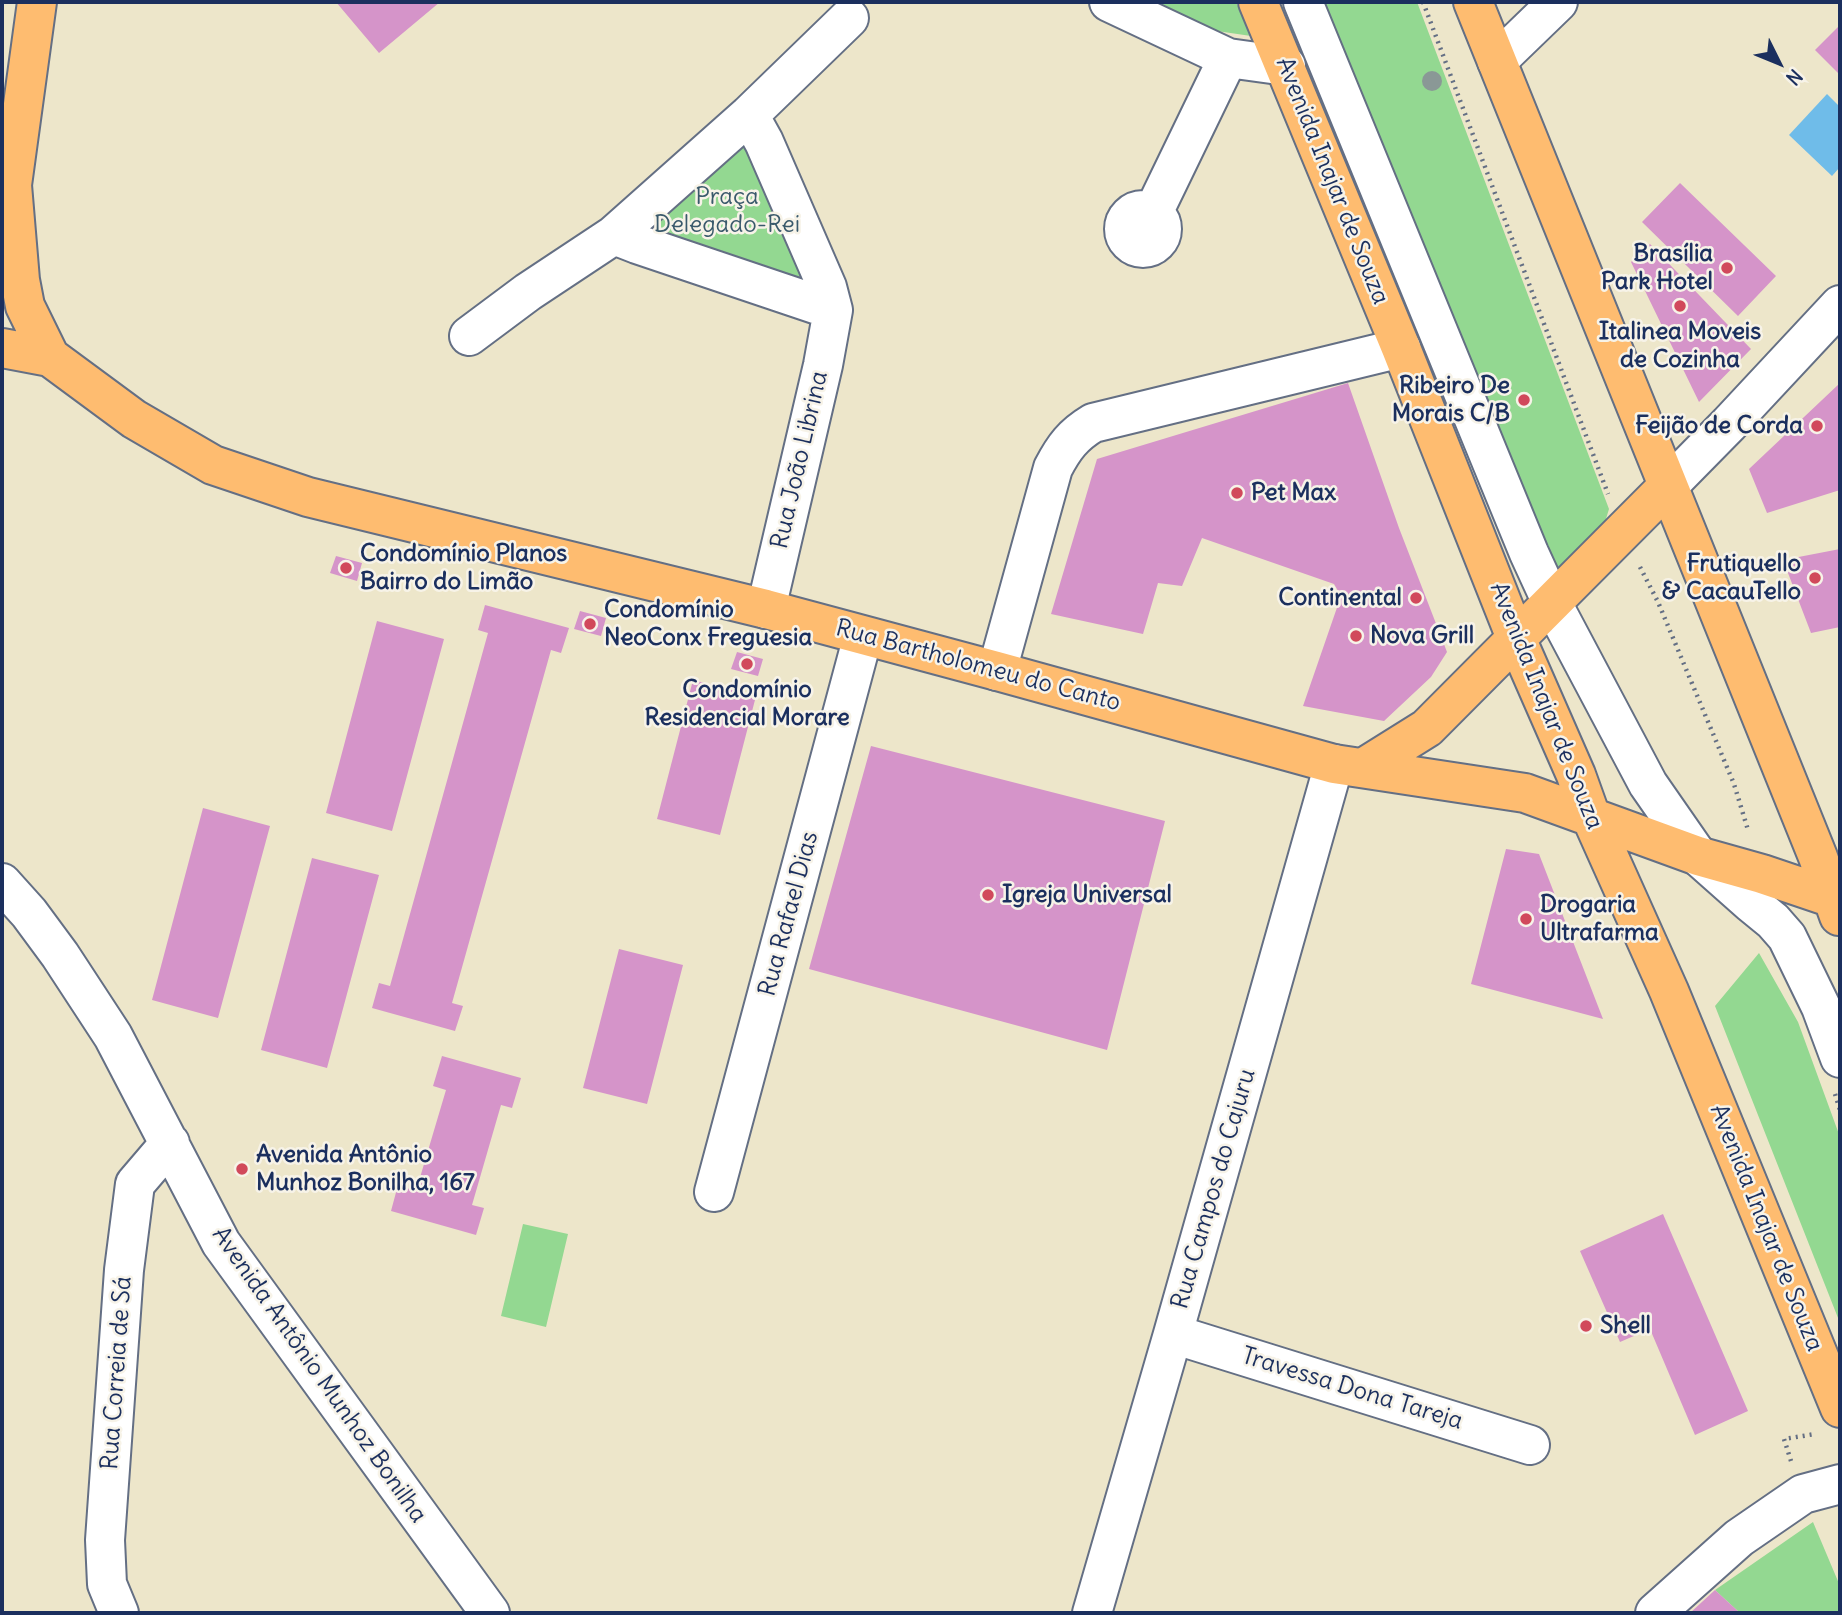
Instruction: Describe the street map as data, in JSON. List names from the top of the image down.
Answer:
{
  "streets": {
    "main road": ["Avenida Inajar de Souza", "Rua Bartholomeu do Canto"],
    "street": [
      "Rua João Librina",
      "Rua Rafael Dias",
      "Rua Campos do Cajuru",
      "Rua Correia de Sá",
      "Avenida Antônio Munhoz Bonilha",
      "Travessa Dona Tareja"
    ]
  },
  "crossings": [
    ["Avenida Inajar de Souza", "Rua Bartholomeu do Canto"],
    ["Rua João Librina", "Rua Bartholomeu do Canto"],
    ["Rua Bartholomeu do Canto", "Rua Rafael Dias"],
    ["Rua Bartholomeu do Canto", "Rua Campos do Cajuru"],
    ["Rua Campos do Cajuru", "Travessa Dona Tareja"],
    ["Rua Correia de Sá", "Avenida Antônio Munhoz Bonilha"]
  ],
  "parks": ["Praça Delegado-Rei"],
  "places": [
    "Brasília Park Hotel",
    "Italinea Moveis de Cozinha",
    "Ribeiro De Morais C/B",
    "Feijão de Corda",
    "Pet Max",
    "Condomínio Planos Bairro do Limão",
    "Frutiquello & CacauTello",
    "Continental",
    "Condomínio NeoConx Freguesia",
    "Nova Grill",
    "Condomínio Residencial Morare",
    "Igreja Universal",
    "Drogaria Ultrafarma",
    "Avenida Antônio Munhoz Bonilha, 167",
    "Shell"
  ],
  "north": "bottom right"
}
